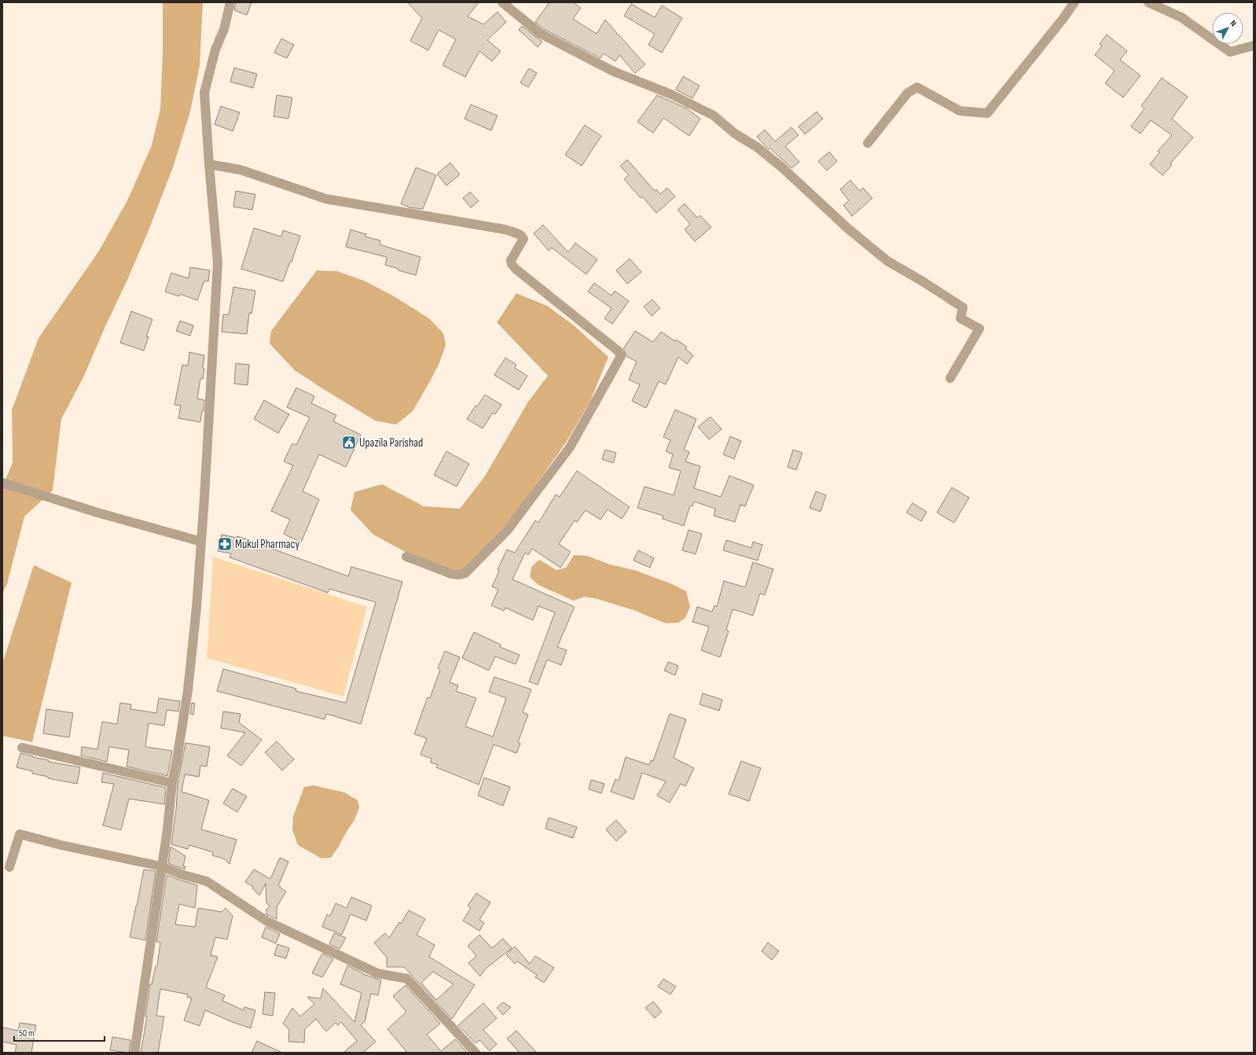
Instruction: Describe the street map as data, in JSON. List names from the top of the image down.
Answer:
{
  "places": {
    "public building": ["Upazila Parishad"],
    "pharmacy": ["Mukul Pharmacy"]
  },
  "scale_bar": "50 m",
  "north": "top right"
}
